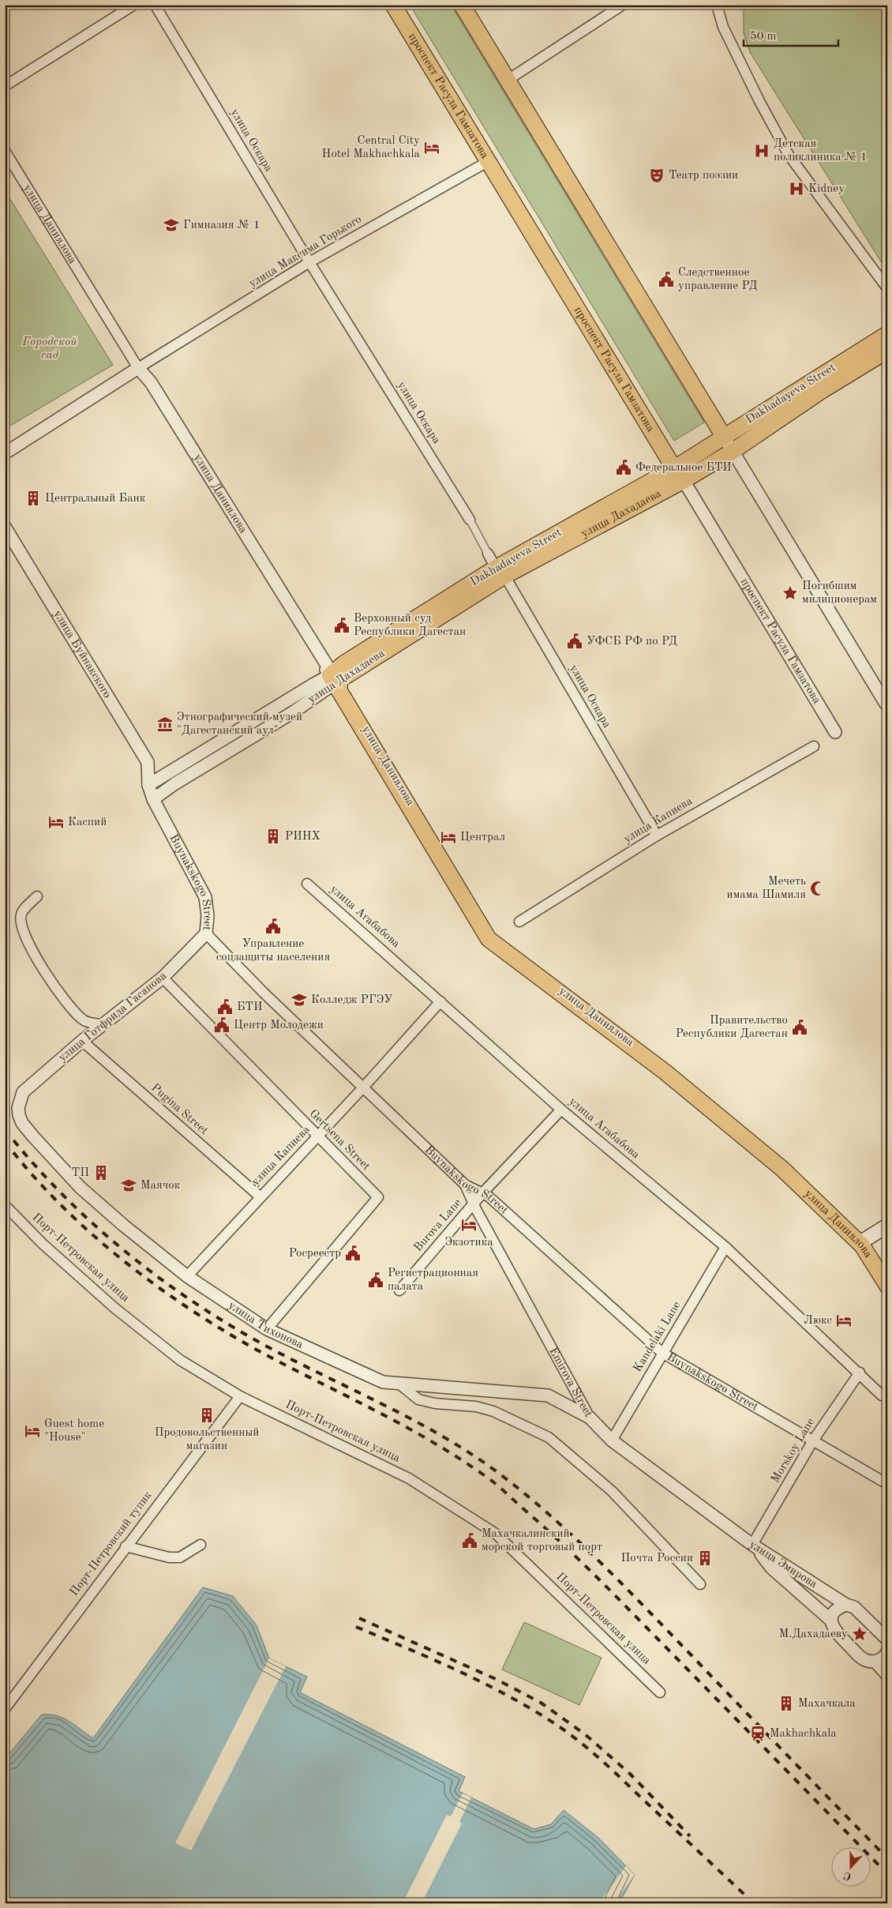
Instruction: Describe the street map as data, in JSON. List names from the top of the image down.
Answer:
{
  "streets": {
    "main road": [
      "проспект Расула Гамзатова",
      "улица Даниялова",
      "Dakhadayeva Street",
      "улица Дахадаева"
    ],
    "street": [
      "улица Оскара",
      "улица Максима Горького",
      "улица Буйнакского",
      "улица Капиева",
      "Buynakskogo Street",
      "улица Агабабова",
      "улица Готфрида Гасанова",
      "Pugina Street",
      "Gertsena Street",
      "Burova Lane",
      "Порт-Петровская улица",
      "улица Тихонова",
      "Kandelaki Lane",
      "Emirova Street",
      "Morskoy Lane",
      "Порт-Петровский тупик",
      "улица Эмирова"
    ]
  },
  "crossings": [
    ["проспект Расула Гамзатова", "улица Максима Горького"],
    ["проспект Расула Гамзатова", "Dakhadayeva Street"],
    ["проспект Расула Гамзатова", "улица Дахадаева"],
    ["улица Оскара", "улица Максима Горького"],
    ["улица Оскара", "Dakhadayeva Street"],
    ["улица Оскара", "улица Дахадаева"],
    ["улица Оскара", "улица Капиева"],
    ["улица Даниялова", "улица Максима Горького"],
    ["улица Даниялова", "улица Дахадаева"],
    ["Dakhadayeva Street", "улица Дахадаева"],
    ["улица Дахадаева", "Buynakskogo Street"],
    ["улица Буйнакского", "Buynakskogo Street"],
    ["улица Капиева", "Buynakskogo Street"],
    ["улица Капиева", "улица Агабабова"],
    ["улица Капиева", "Pugina Street"],
    ["улица Капиева", "Gertsena Street"],
    ["улица Капиева", "улица Тихонова"],
    ["Buynakskogo Street", "улица Готфрида Гасанова"],
    ["Buynakskogo Street", "Burova Lane"],
    ["Buynakskogo Street", "Kandelaki Lane"],
    ["Buynakskogo Street", "Emirova Street"],
    ["Buynakskogo Street", "Morskoy Lane"],
    ["улица Агабабова", "Burova Lane"],
    ["улица Агабабова", "Kandelaki Lane"],
    ["улица Агабабова", "Morskoy Lane"],
    ["улица Готфрида Гасанова", "Pugina Street"],
    ["улица Готфрида Гасанова", "Gertsena Street"],
    ["улица Готфрида Гасанова", "улица Тихонова"],
    ["Gertsena Street", "улица Тихонова"],
    ["Burova Lane", "Emirova Street"],
    ["Порт-Петровская улица", "Порт-Петровский тупик"],
    ["улица Тихонова", "Emirova Street"],
    ["Kandelaki Lane", "Emirova Street"],
    ["Emirova Street", "Morskoy Lane"],
    ["Emirova Street", "улица Эмирова"],
    ["Morskoy Lane", "улица Эмирова"]
  ],
  "parks": ["Городской сад"],
  "places": {
    "hotel": [
      "Central City Hotel Makhachkala",
      "Каспий",
      "Централ",
      "Экзотика",
      "Люкс",
      "Guest home \"House\""
    ],
    "hospital": ["Детская поликлиника № 1", "Kidney"],
    "theatre": ["Театр поэзии"],
    "school or university": ["Гимназия № 1", "Колледж РГЭУ", "Маячок"],
    "public building": [
      "Следственное управление РД",
      "Федеральное БТИ",
      "Верховный суд Республики Дагестан",
      "УФСБ РФ по РД",
      "Управление соцзащиты населения",
      "БТИ",
      "Центр Молодежи",
      "Правительство Республики Дагестан",
      "Росреестр",
      "Регистрационная палата",
      "Махачкалинский морской торговый порт"
    ],
    "building": [
      "Центральный Банк",
      "РИНХ",
      "ТП",
      "Продовольственный магазин",
      "Почта России",
      "Махачкала"
    ],
    "place": ["Погибшим милиционерам", "М.Дахадаеву"],
    "museum": ["Этнографический музей \"Дагестанский аул\""],
    "mosque": ["Мечеть имама Шамиля"],
    "station": ["Makhachkala"]
  },
  "scale_bar": "50 m",
  "north": "bottom"
}
